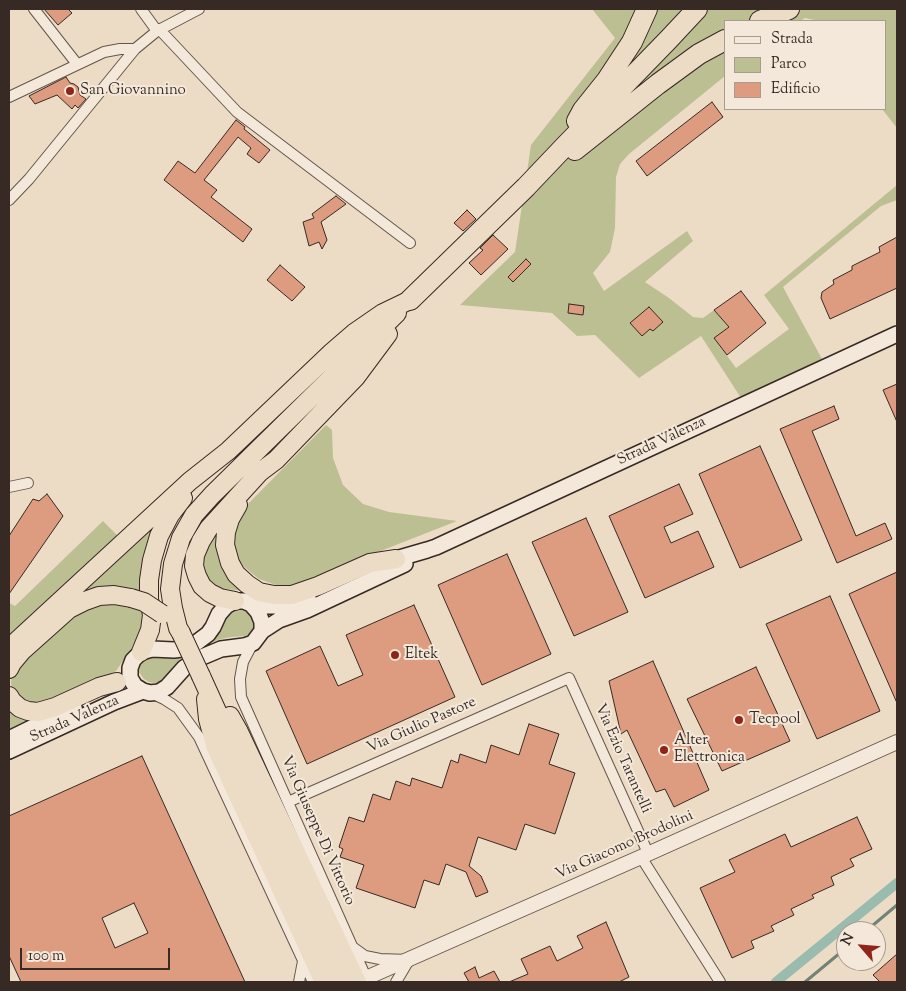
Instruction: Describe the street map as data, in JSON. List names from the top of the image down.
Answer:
{
  "streets": {
    "main road": ["Strada Valenza"],
    "street": [
      "Via Giulio Pastore",
      "Via Ezio Tarantelli",
      "Via Giuseppe Di Vittorio",
      "Via Giacomo Brodolini"
    ]
  },
  "crossings": [
    ["Strada Valenza", "Via Giuseppe Di Vittorio"],
    ["Via Giulio Pastore", "Via Ezio Tarantelli"],
    ["Via Giulio Pastore", "Via Giuseppe Di Vittorio"],
    ["Via Ezio Tarantelli", "Via Giacomo Brodolini"],
    ["Via Giuseppe Di Vittorio", "Via Giacomo Brodolini"]
  ],
  "places": [
    "San Giovannino",
    "Eltek",
    "Tecpool",
    "Alter Elettronica"
  ],
  "legend": ["Strada", "Parco", "Edificio"],
  "scale_bar": "100 m",
  "north": "top left"
}
